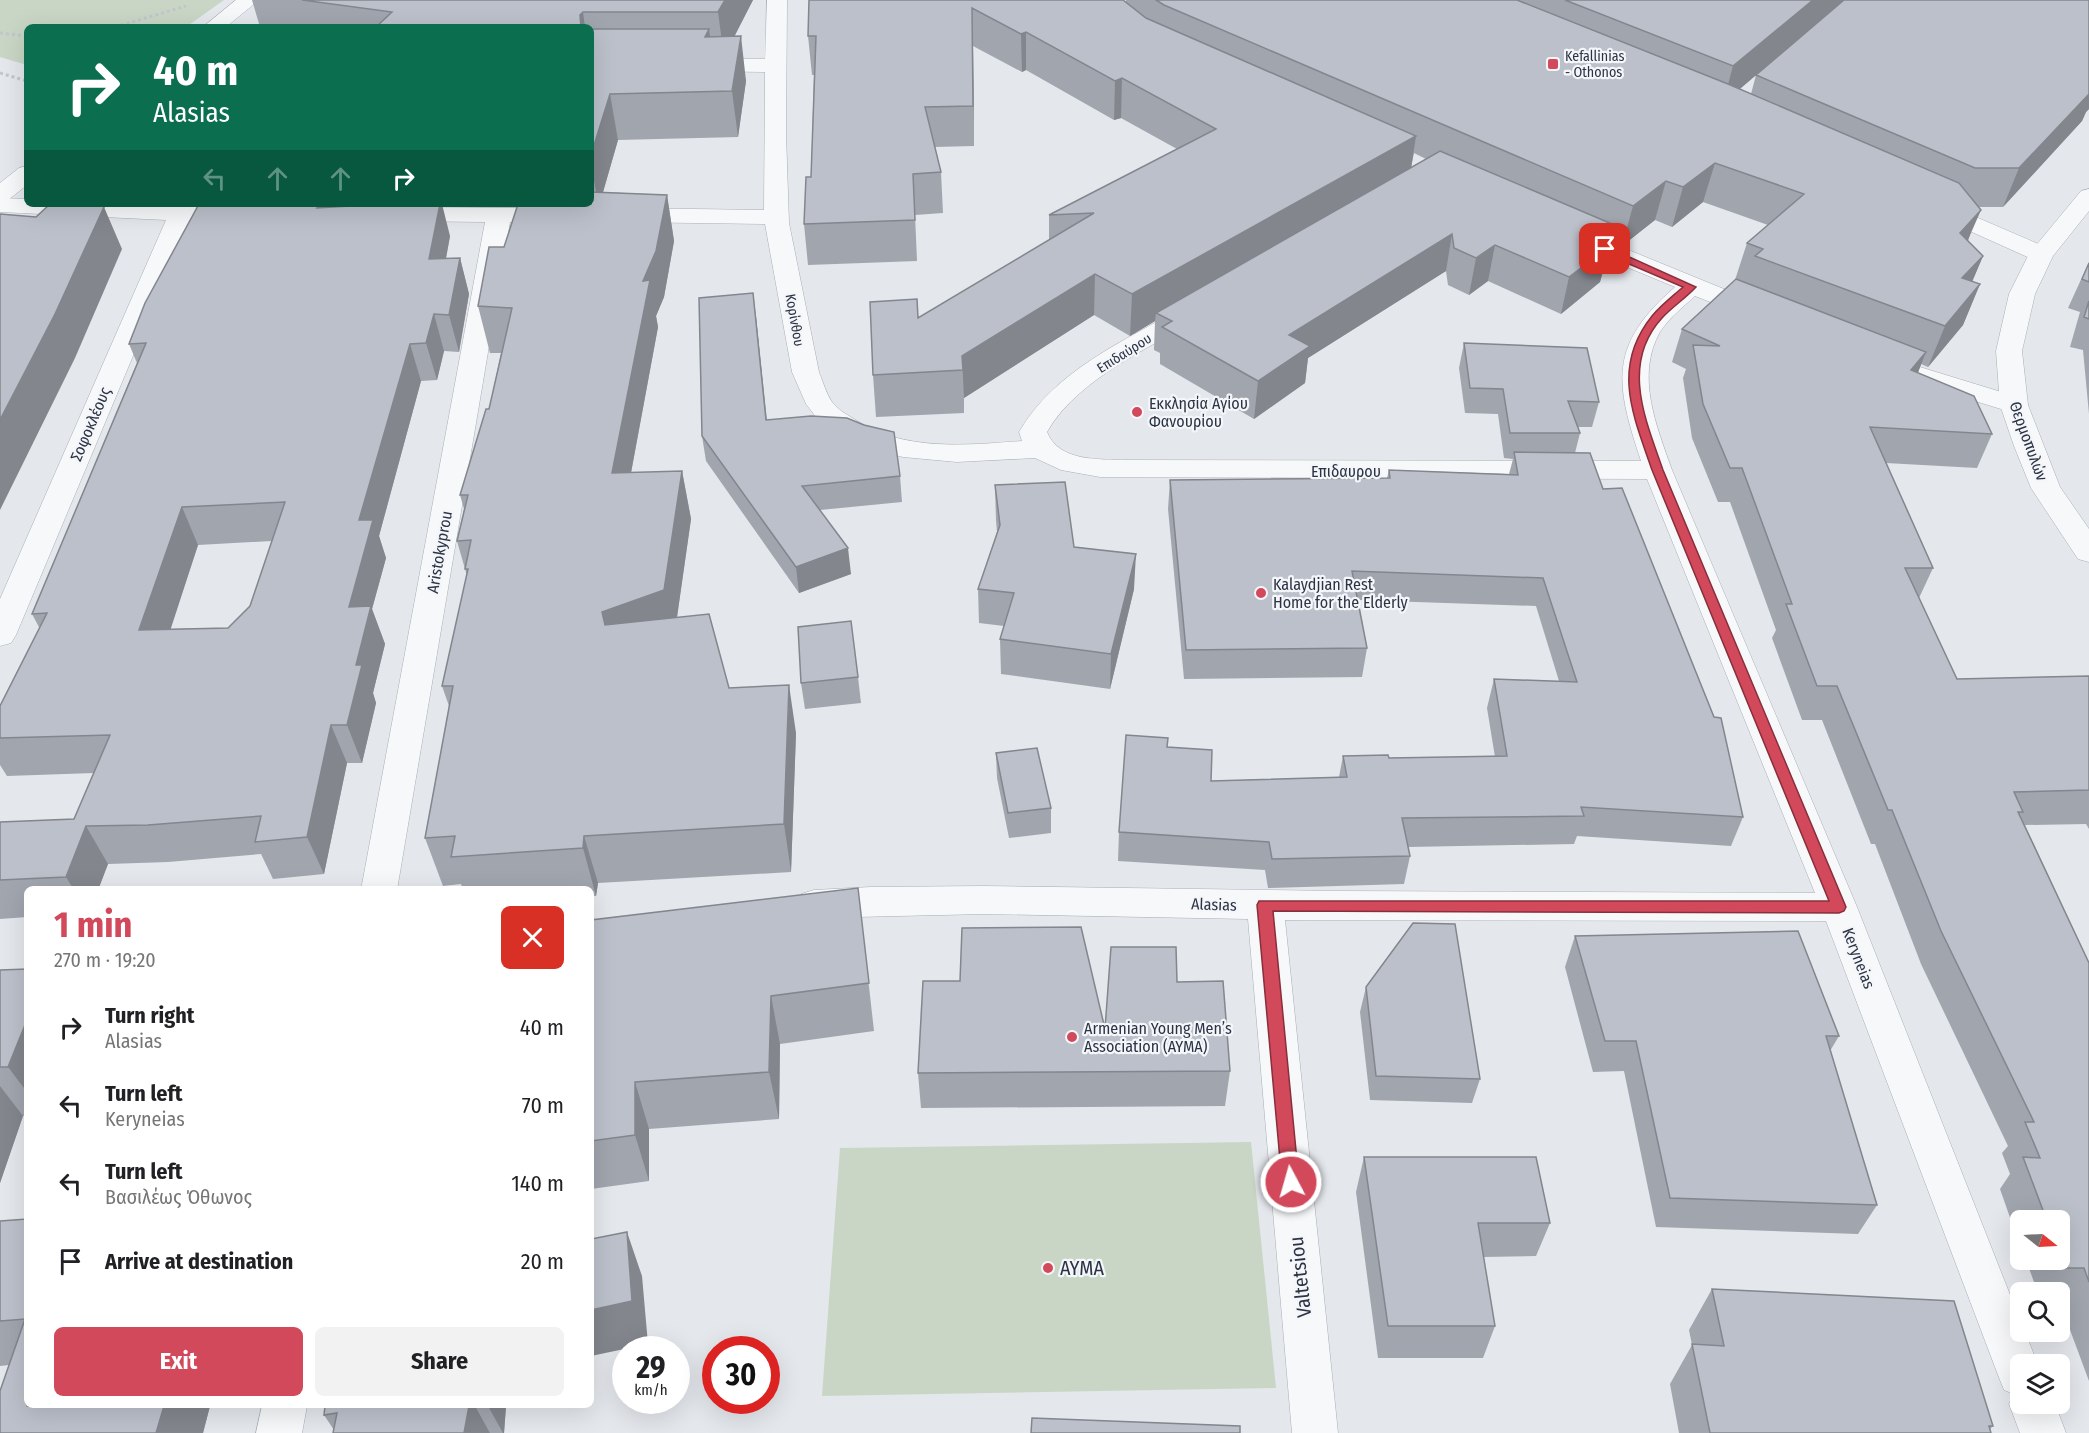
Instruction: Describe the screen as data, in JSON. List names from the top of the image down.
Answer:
{
  "streets": {
    "street": [
      "Κορίνθου",
      "Επιδαύρου",
      "Σοφοκλέους",
      "Θερμοπυλών",
      "Επιδαυρου",
      "Aristokyprou",
      "Alasias",
      "Keryneias",
      "Valtetsiou"
    ]
  },
  "crossings": [
    ["Κορίνθου", "Επιδαύρου"],
    ["Κορίνθου", "Επιδαυρου"],
    ["Επιδαύρου", "Επιδαυρου"],
    ["Επιδαυρου", "Keryneias"],
    ["Alasias", "Keryneias"],
    ["Alasias", "Valtetsiou"]
  ],
  "places": {
    "transit": ["Kefallinias - Othonos"],
    "other": [
      "Εκκλησία Αγίου Φανουρίου",
      "Kalaydjian Rest Home for the Elderly",
      "Armenian Young Men’s Association (AYMA)",
      "ΑΥΜΑ"
    ]
  },
  "north": "right",
  "page": {
    "turn": ["40 m", "Alasias"],
    "heading": ["1 min", "270 m · 19:20"],
    "list": [
      {
        "name": "Turn right",
        "note": "Alasias",
        "value": "40 m"
      },
      {
        "name": "Turn left",
        "note": "Keryneias",
        "value": "70 m"
      },
      {
        "name": "Turn left",
        "note": "Βασιλέως Όθωνος",
        "value": "140 m"
      },
      {
        "name": "Arrive at destination",
        "value": "20 m"
      }
    ],
    "buttons": ["Exit", "Share"],
    "speed": "29 km/h",
    "limit": "30"
  }
}
